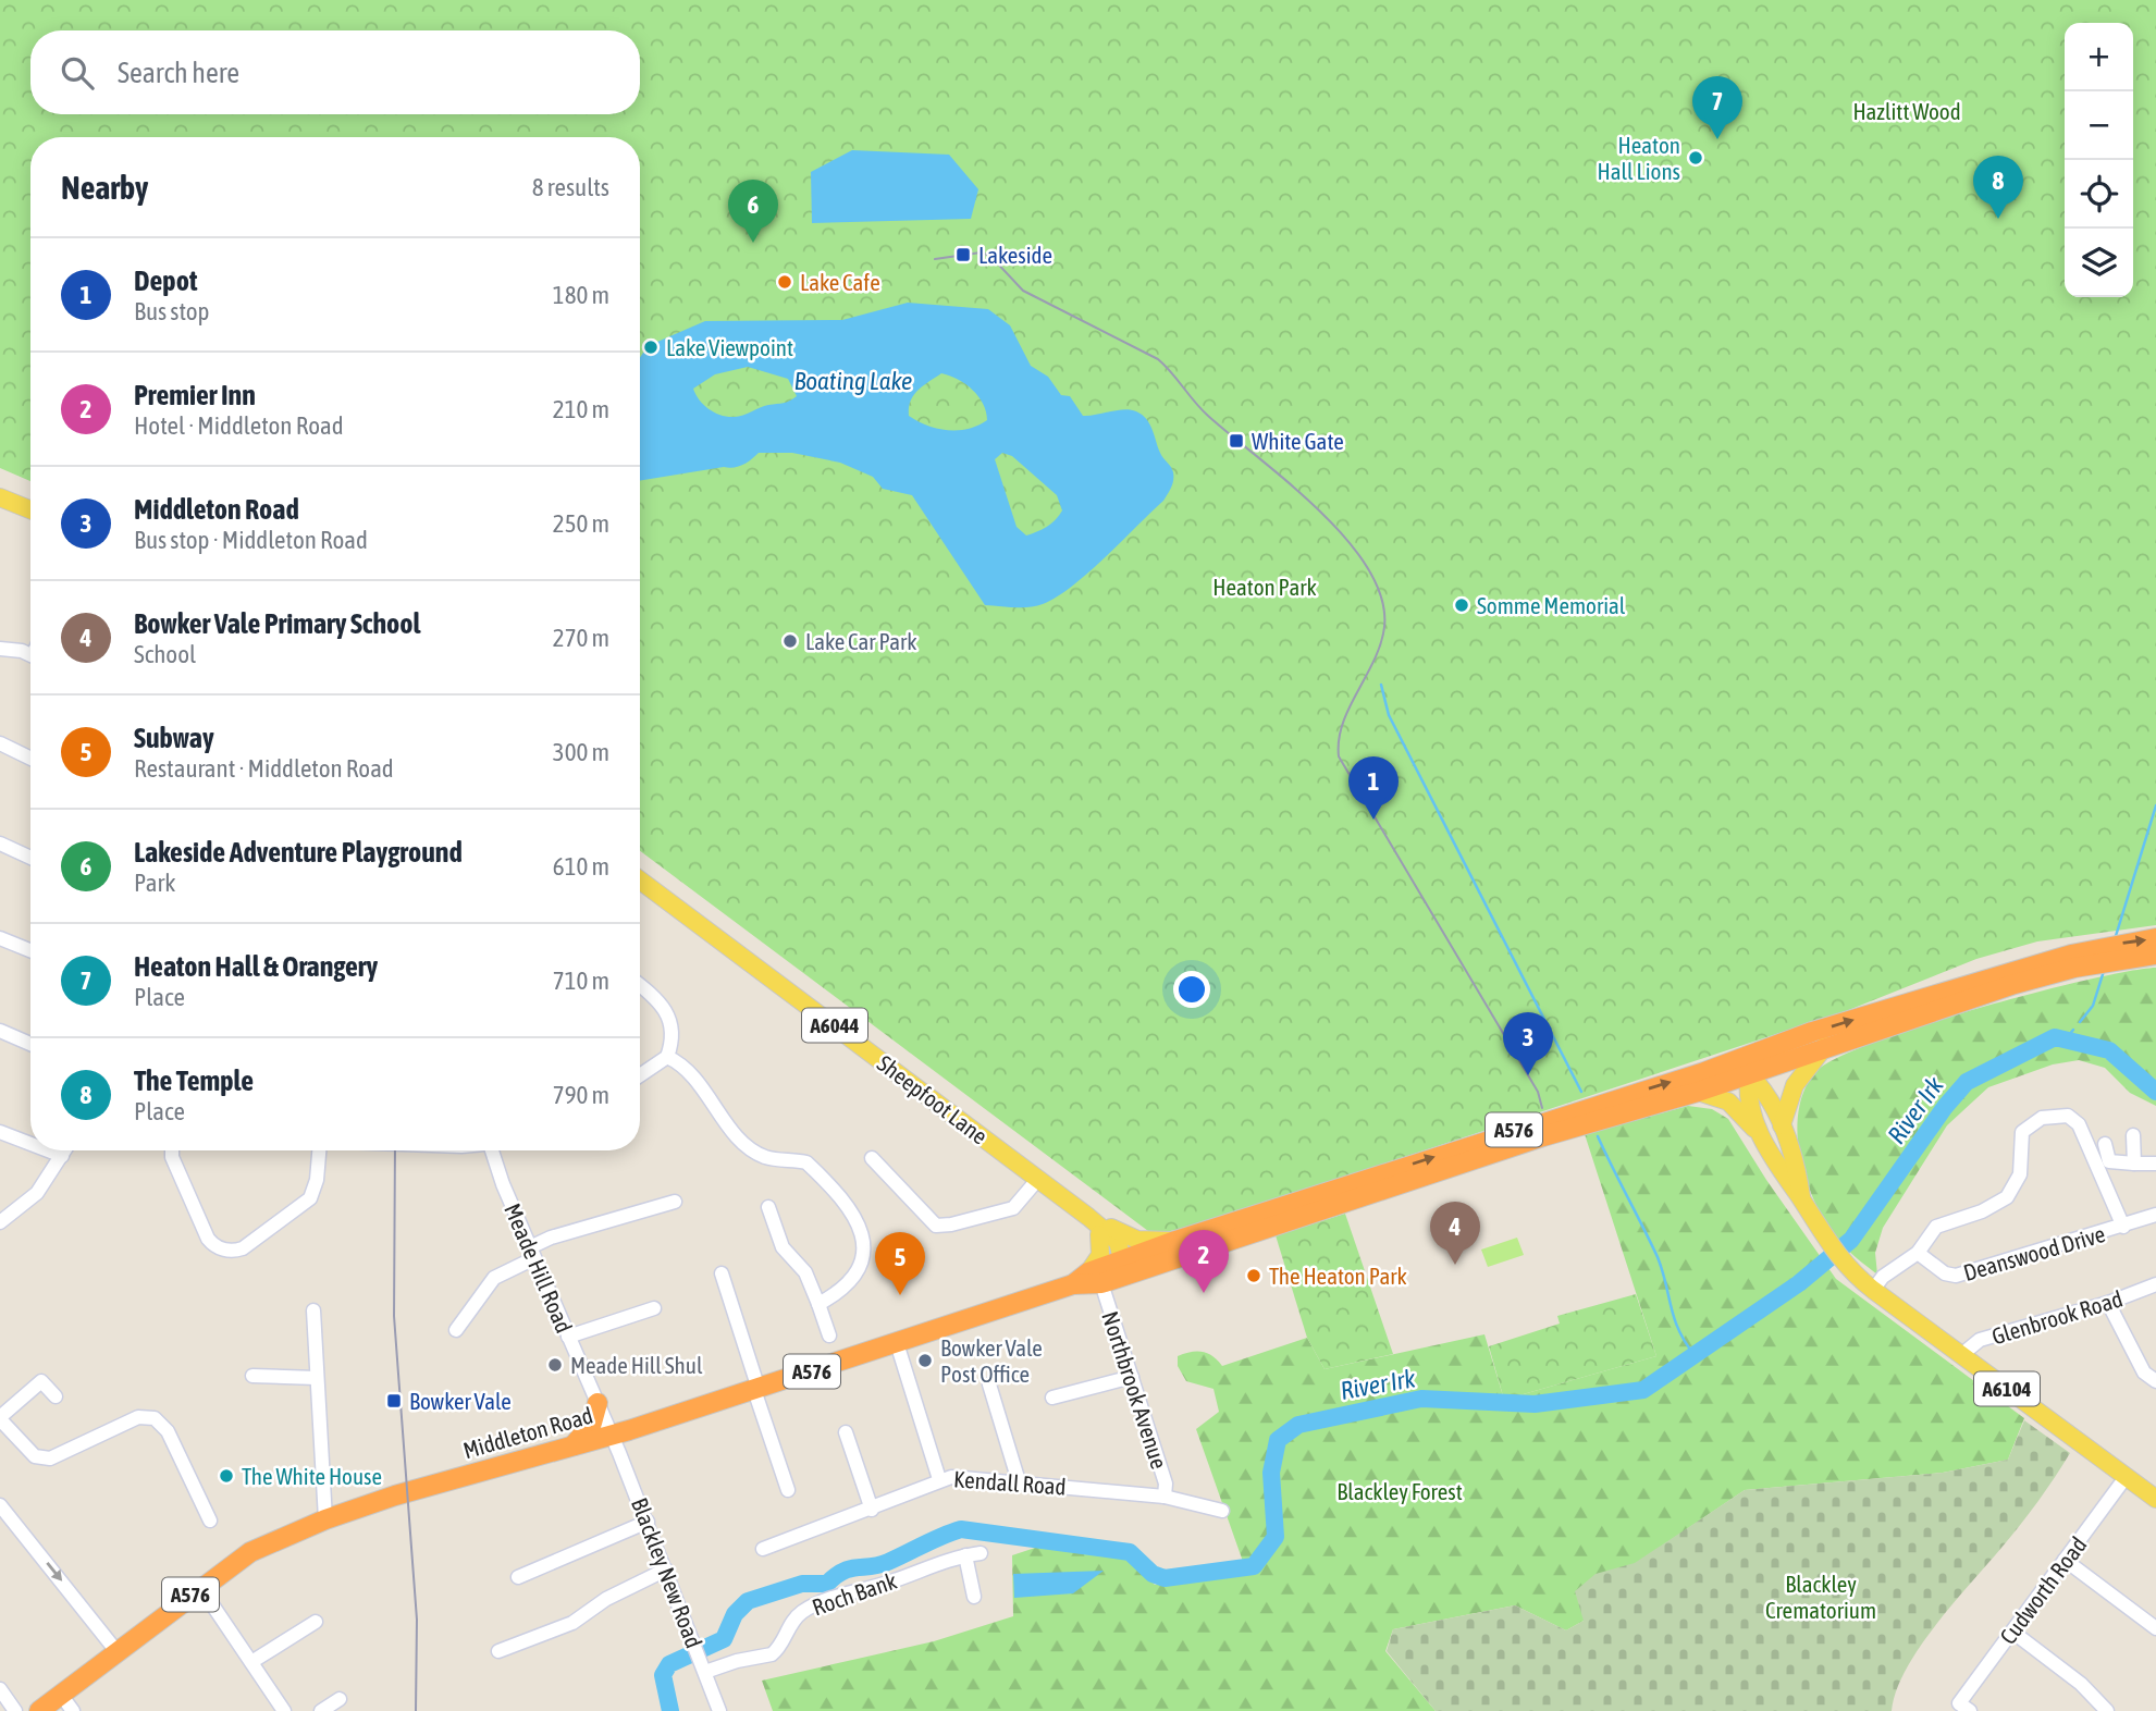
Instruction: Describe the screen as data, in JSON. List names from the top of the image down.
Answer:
{
  "streets": {
    "highway": ["A576", "Middleton Road"],
    "main road": ["A6044", "Sheepfoot Lane", "A6104"],
    "street": [
      "Deanswood Drive",
      "Meade Hill Road",
      "Glenbrook Road",
      "Northbrook Avenue",
      "Kendall Road",
      "Blackley New Road",
      "Cudworth Road",
      "Roch Bank"
    ]
  },
  "crossings": [
    ["Sheepfoot Lane", "A576"],
    ["Sheepfoot Lane", "Middleton Road"],
    ["A576", "Middleton Road"],
    ["Meade Hill Road", "Middleton Road"],
    ["Meade Hill Road", "Blackley New Road"],
    ["Glenbrook Road", "A6104"],
    ["A6104", "Cudworth Road"],
    ["Northbrook Avenue", "Middleton Road"],
    ["Northbrook Avenue", "Kendall Road"],
    ["Middleton Road", "Blackley New Road"],
    ["Blackley New Road", "Roch Bank"]
  ],
  "water": ["Boating Lake", "River Irk"],
  "parks": [
    "Hazlitt Wood",
    "Heaton Park",
    "Blackley Forest",
    "Blackley Crematorium"
  ],
  "places": {
    "other": [
      "Heaton Hall Lions",
      "Lake Cafe",
      "Lake Viewpoint",
      "Somme Memorial",
      "Lake Car Park",
      "The Heaton Park",
      "Bowker Vale Post Office",
      "Meade Hill Shul",
      "The White House"
    ],
    "transit": ["Lakeside", "White Gate", "Bowker Vale"]
  },
  "page": {
    "map_buttons": ["+", "−"],
    "search": "Search here",
    "pins": [
      "7",
      "8",
      "6",
      "1",
      "3",
      "4",
      "2",
      "5"
    ],
    "heading": ["Nearby", "8 results"],
    "list": [
      {
        "mark": "1",
        "name": "Depot",
        "note": "Bus stop",
        "value": "180 m"
      },
      {
        "mark": "2",
        "name": "Premier Inn",
        "note": "Hotel · Middleton Road",
        "value": "210 m"
      },
      {
        "mark": "3",
        "name": "Middleton Road",
        "note": "Bus stop · Middleton Road",
        "value": "250 m"
      },
      {
        "mark": "4",
        "name": "Bowker Vale Primary School",
        "note": "School",
        "value": "270 m"
      },
      {
        "mark": "5",
        "name": "Subway",
        "note": "Restaurant · Middleton Road",
        "value": "300 m"
      },
      {
        "mark": "6",
        "name": "Lakeside Adventure Playground",
        "note": "Park",
        "value": "610 m"
      },
      {
        "mark": "7",
        "name": "Heaton Hall & Orangery",
        "note": "Place",
        "value": "710 m"
      },
      {
        "mark": "8",
        "name": "The Temple",
        "note": "Place",
        "value": "790 m"
      }
    ]
  }
}
